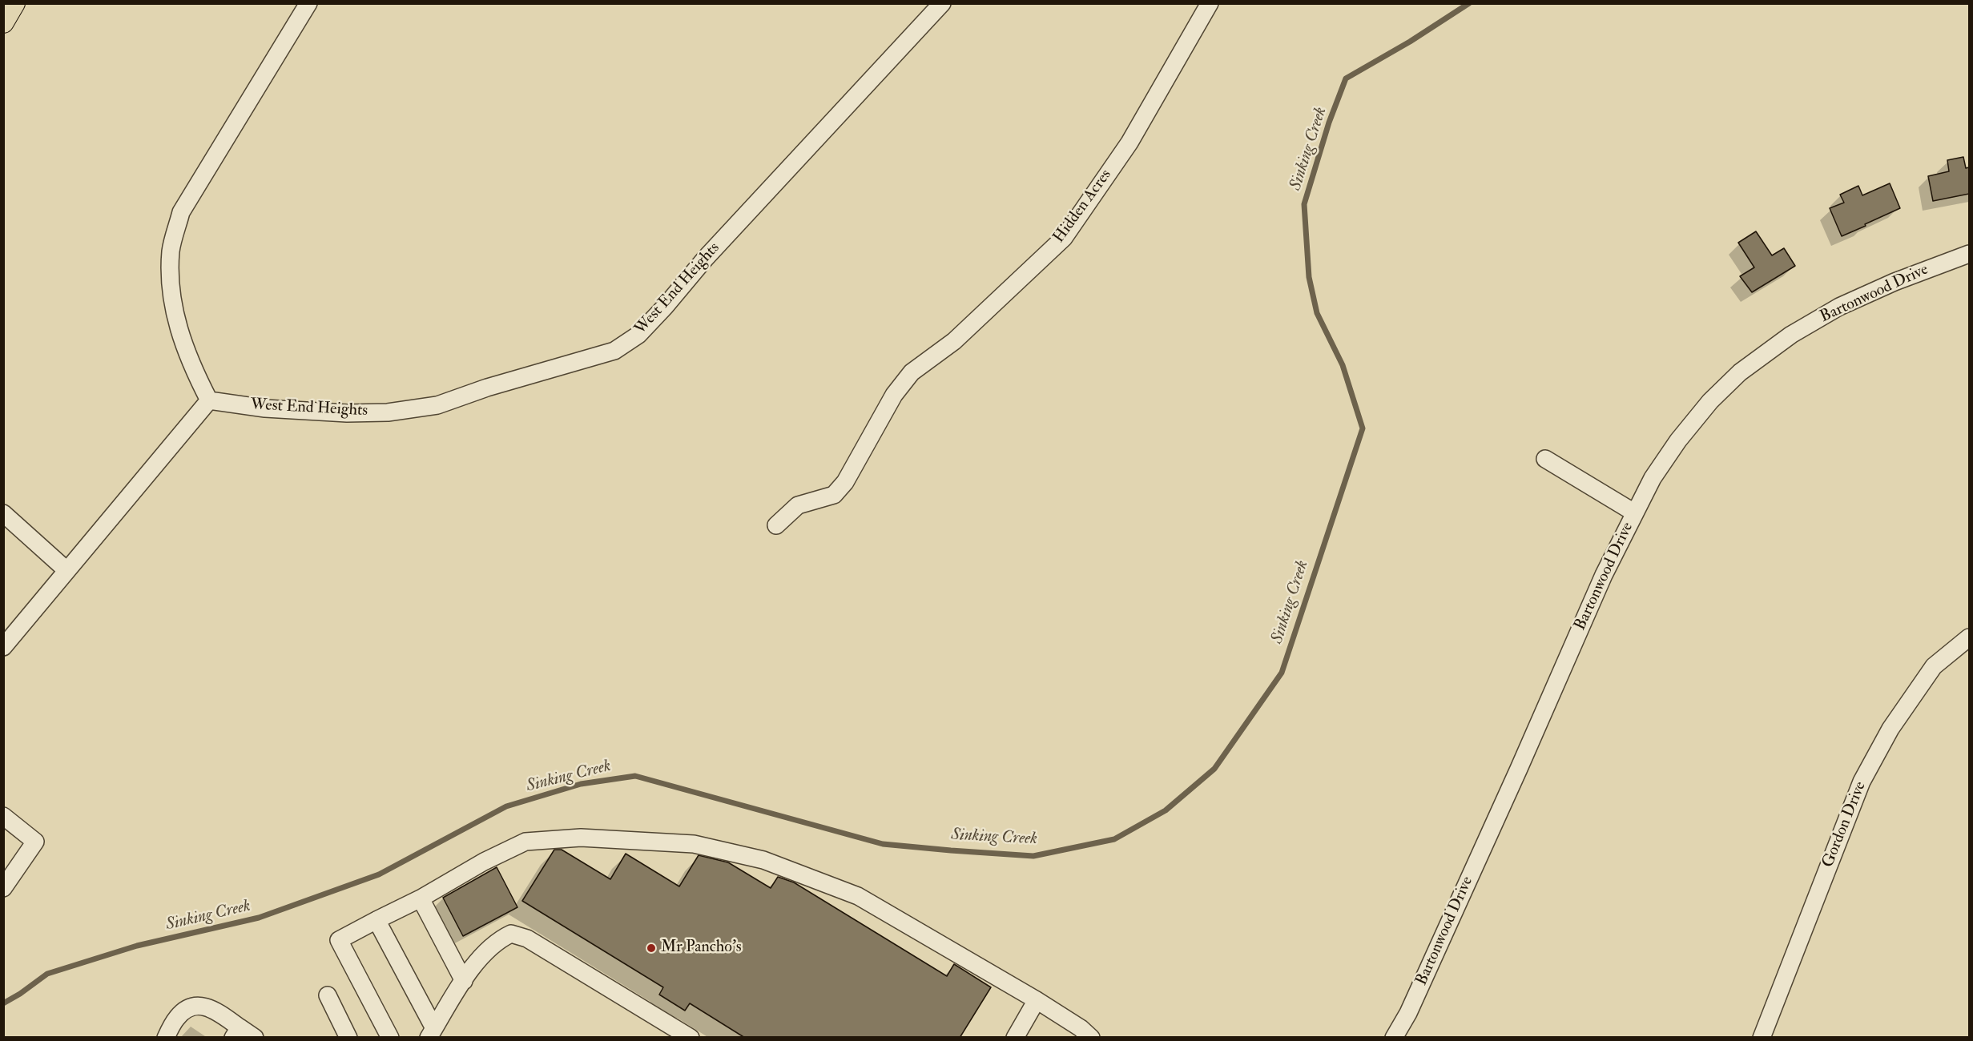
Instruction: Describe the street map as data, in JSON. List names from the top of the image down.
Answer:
{
  "streets": {
    "street": [
      "Hidden Acres",
      "West End Heights",
      "Bartonwood Drive",
      "Gordon Drive"
    ]
  },
  "water": ["Sinking Creek"],
  "places": ["Mr Pancho's"]
}
